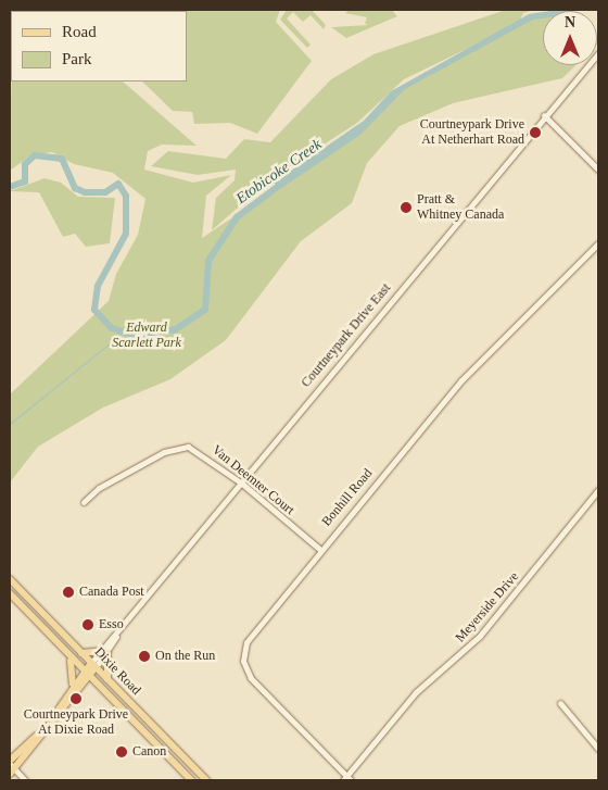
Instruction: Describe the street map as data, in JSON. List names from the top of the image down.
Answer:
{
  "streets": {
    "main road": ["Courtneypark Drive East", "Dixie Road"],
    "street": ["Van Deemter Court", "Bonhill Road", "Meyerside Drive"]
  },
  "crossings": [
    ["Courtneypark Drive East", "Van Deemter Court"],
    ["Courtneypark Drive East", "Dixie Road"],
    ["Van Deemter Court", "Bonhill Road"],
    ["Bonhill Road", "Meyerside Drive"]
  ],
  "water": ["Etobicoke Creek"],
  "parks": ["Edward Scarlett Park"],
  "places": [
    "Courtneypark Drive At Netherhart Road",
    "Pratt & Whitney Canada",
    "Canada Post",
    "Esso",
    "On the Run",
    "Courtneypark Drive At Dixie Road",
    "Canon"
  ],
  "legend": ["Road", "Park"],
  "north": "top"
}
